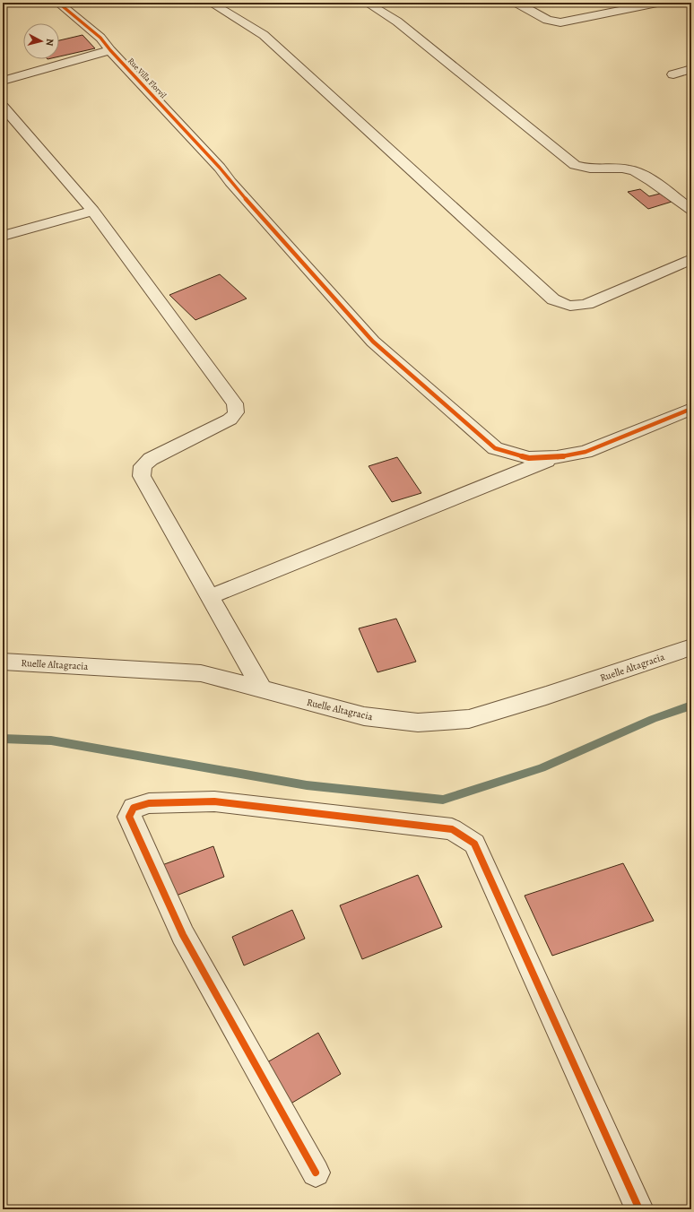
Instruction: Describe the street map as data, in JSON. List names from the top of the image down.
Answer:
{
  "streets": {
    "street": ["Rue Villa Florvil", "Ruelle Altagracia"]
  },
  "north": "right"
}
